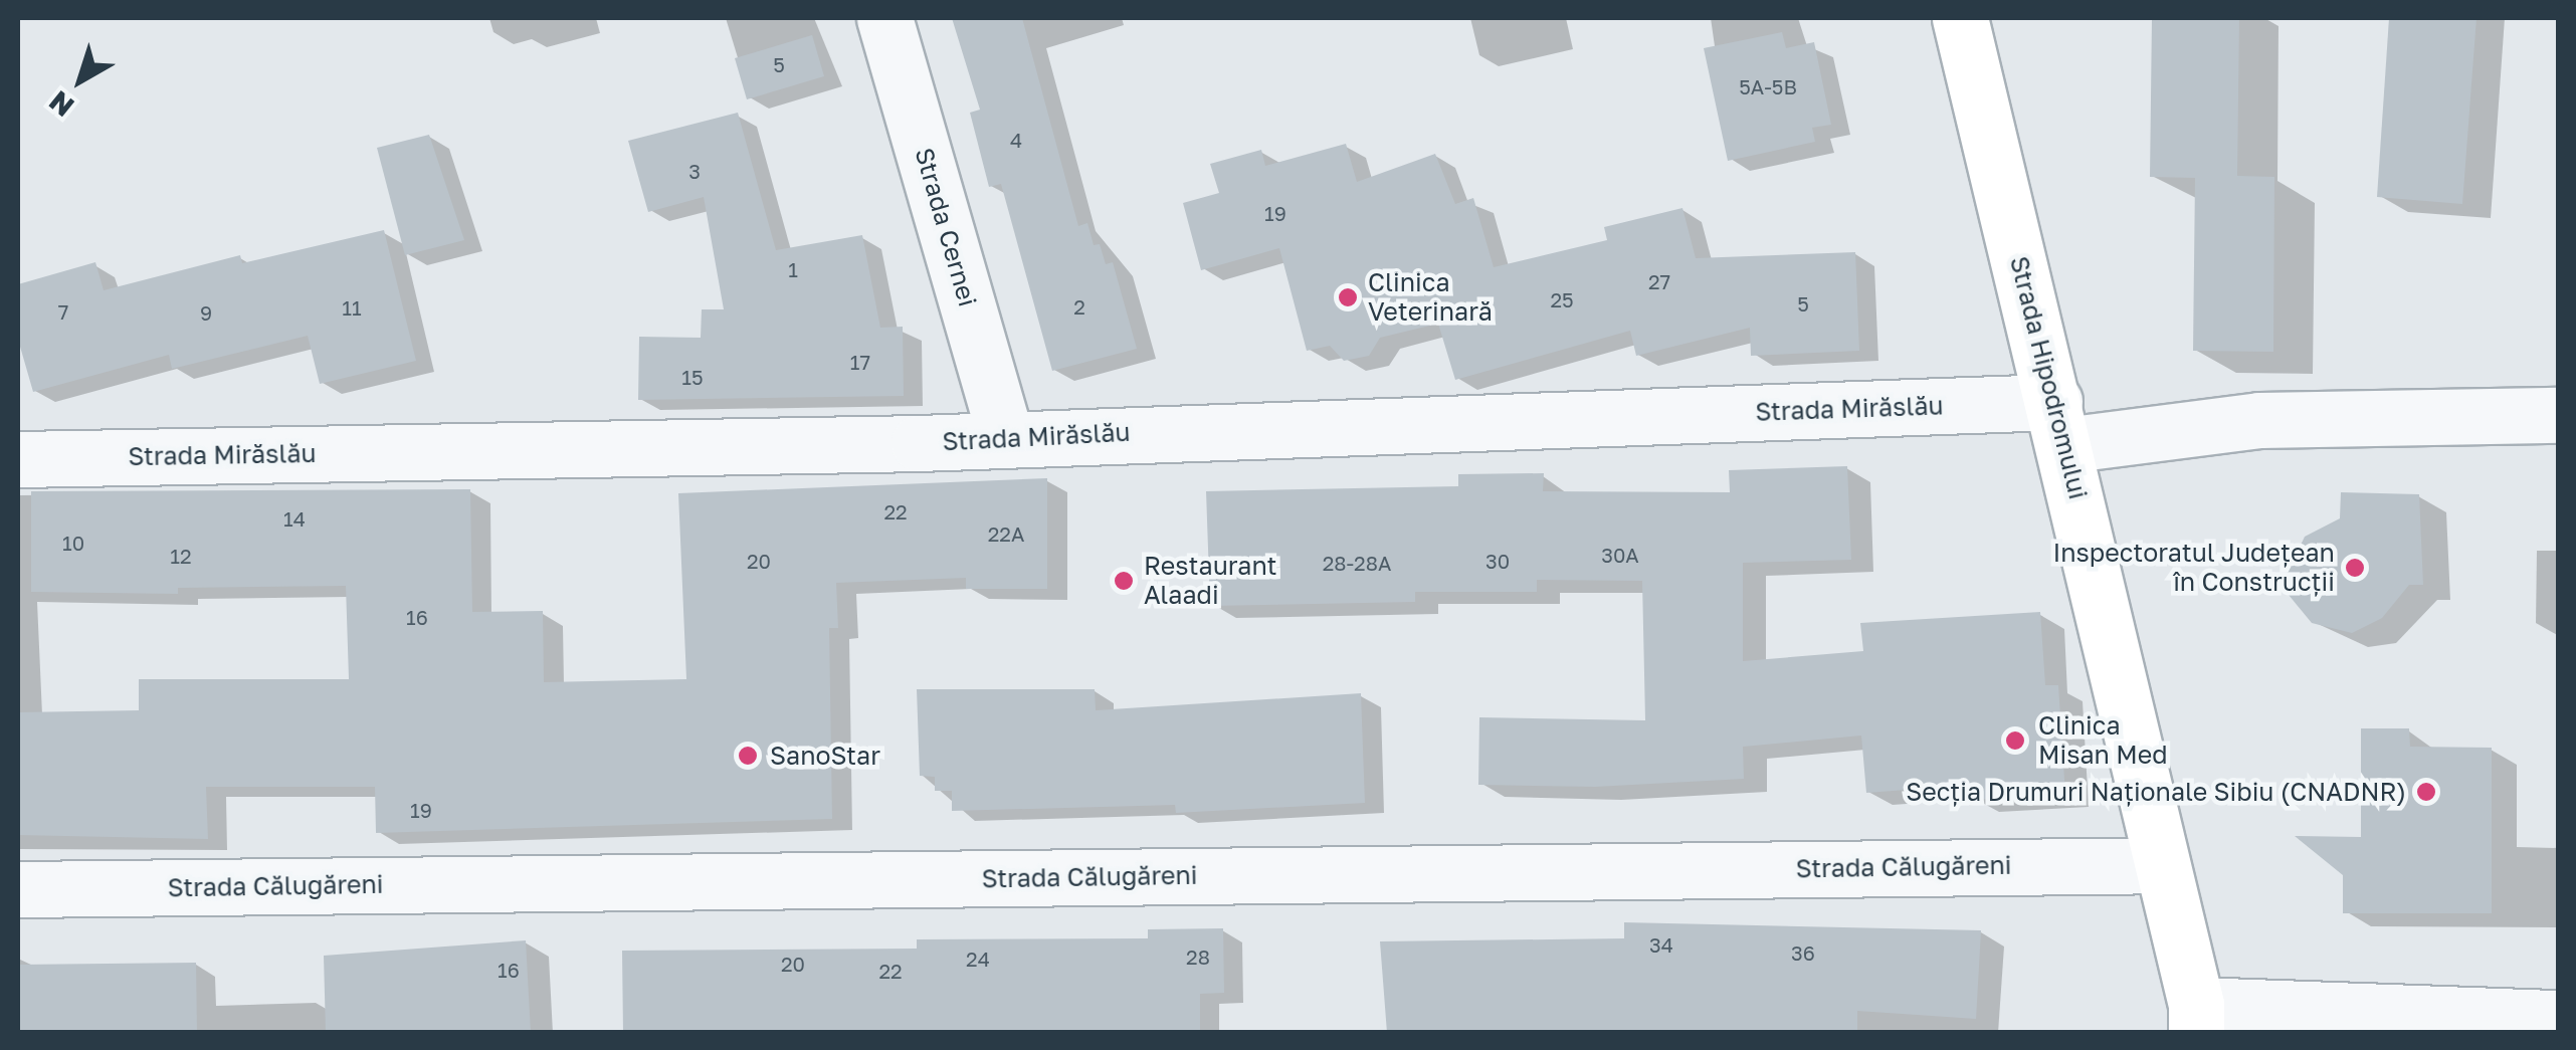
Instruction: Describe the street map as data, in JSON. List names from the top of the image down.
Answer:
{
  "streets": {
    "street": [
      "Strada Cernei",
      "Strada Hipodromului",
      "Strada Mirăslău",
      "Strada Călugăreni"
    ]
  },
  "crossings": [
    ["Strada Cernei", "Strada Mirăslău"],
    ["Strada Hipodromului", "Strada Mirăslău"],
    ["Strada Hipodromului", "Strada Călugăreni"]
  ],
  "places": [
    "Clinica Veterinară",
    "Inspectoratul Județean în Construcții",
    "Restaurant Alaadi",
    "Clinica Misan Med",
    "SanoStar",
    "Secția Drumuri Naționale Sibiu (CNADNR)"
  ],
  "house_numbers": [
    "5",
    "5A-5B",
    "4",
    "3",
    "19",
    "1",
    "27",
    "25",
    "5",
    "2",
    "11",
    "7",
    "9",
    "17",
    "15",
    "22",
    "14",
    "22A",
    "10",
    "30A",
    "12",
    "20",
    "30",
    "28-28A",
    "16",
    "19",
    "34",
    "36",
    "28",
    "24",
    "20",
    "16",
    "22"
  ],
  "north": "bottom left"
}
